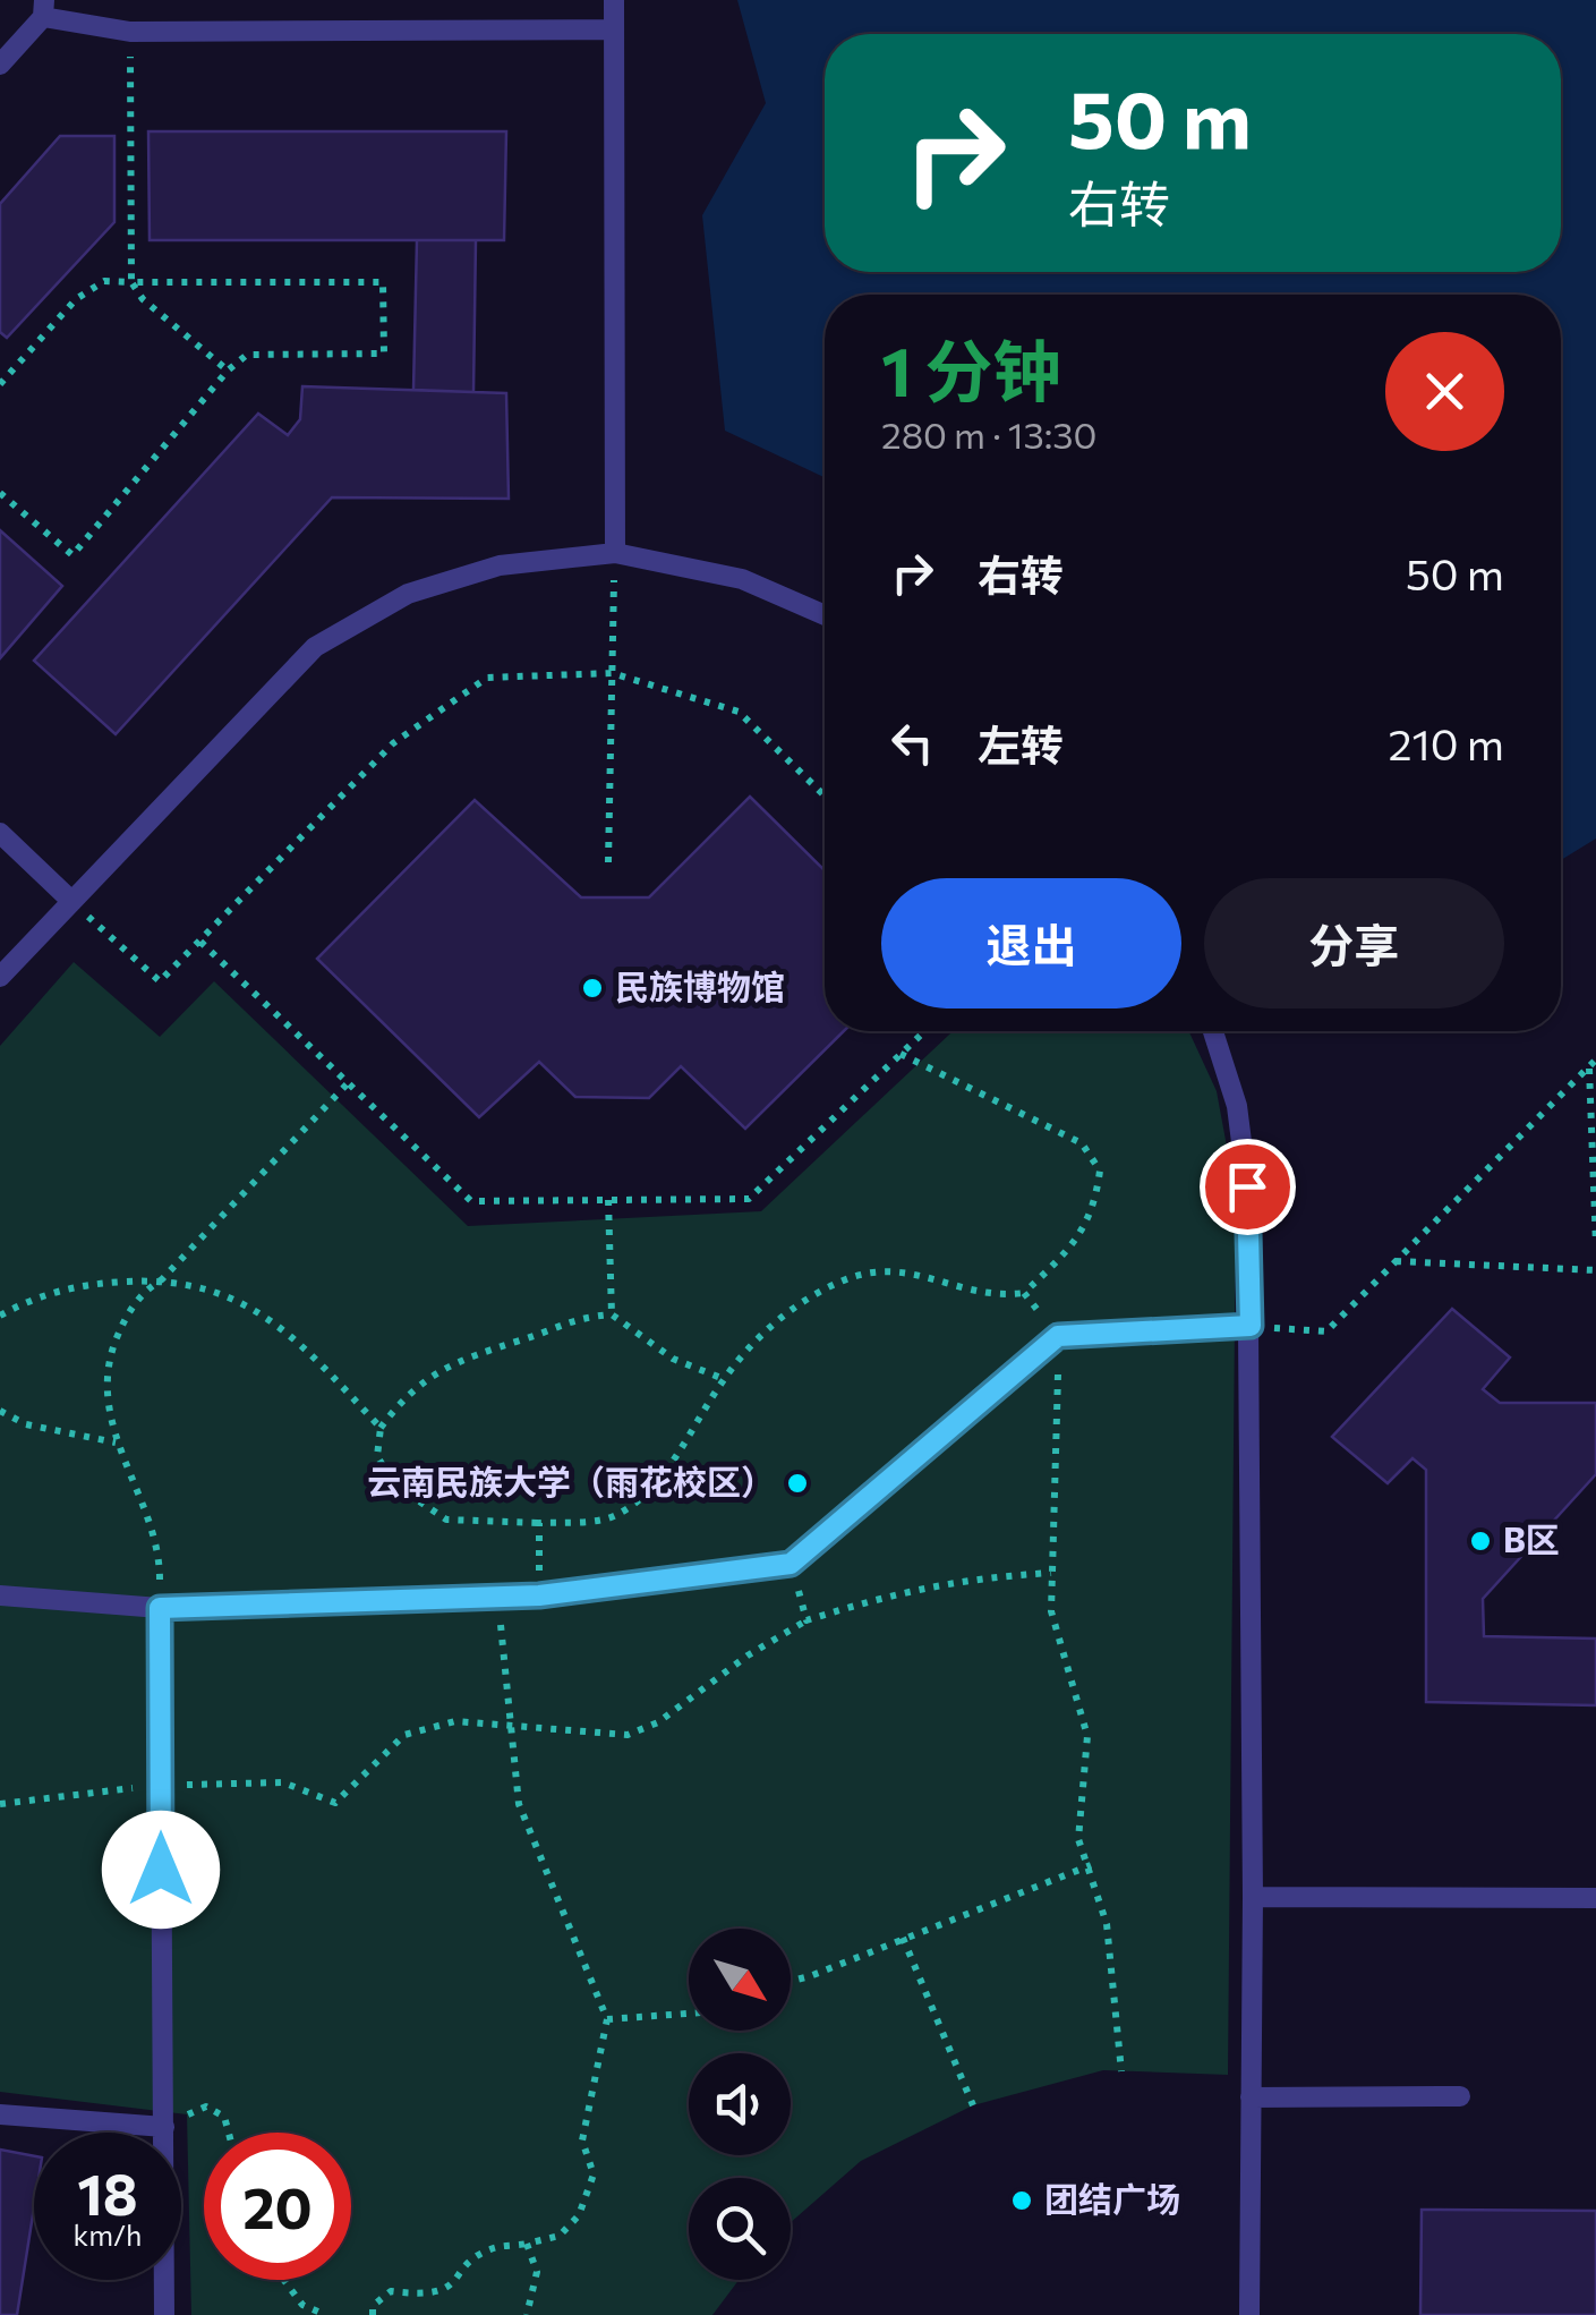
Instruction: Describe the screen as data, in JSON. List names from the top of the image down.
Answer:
{
  "places": [
    "民族博物馆",
    "云南民族大学（雨花校区）",
    "B区",
    "团结广场"
  ],
  "north": "bottom right",
  "page": {
    "turn": ["50 m", "右转"],
    "heading": ["1 分钟", "280 m · 13:30"],
    "list": [
      {
        "name": "右转",
        "value": "50 m"
      },
      {
        "name": "左转",
        "value": "210 m"
      }
    ],
    "buttons": ["退出", "分享"],
    "speed": "18 km/h",
    "limit": "20"
  }
}
